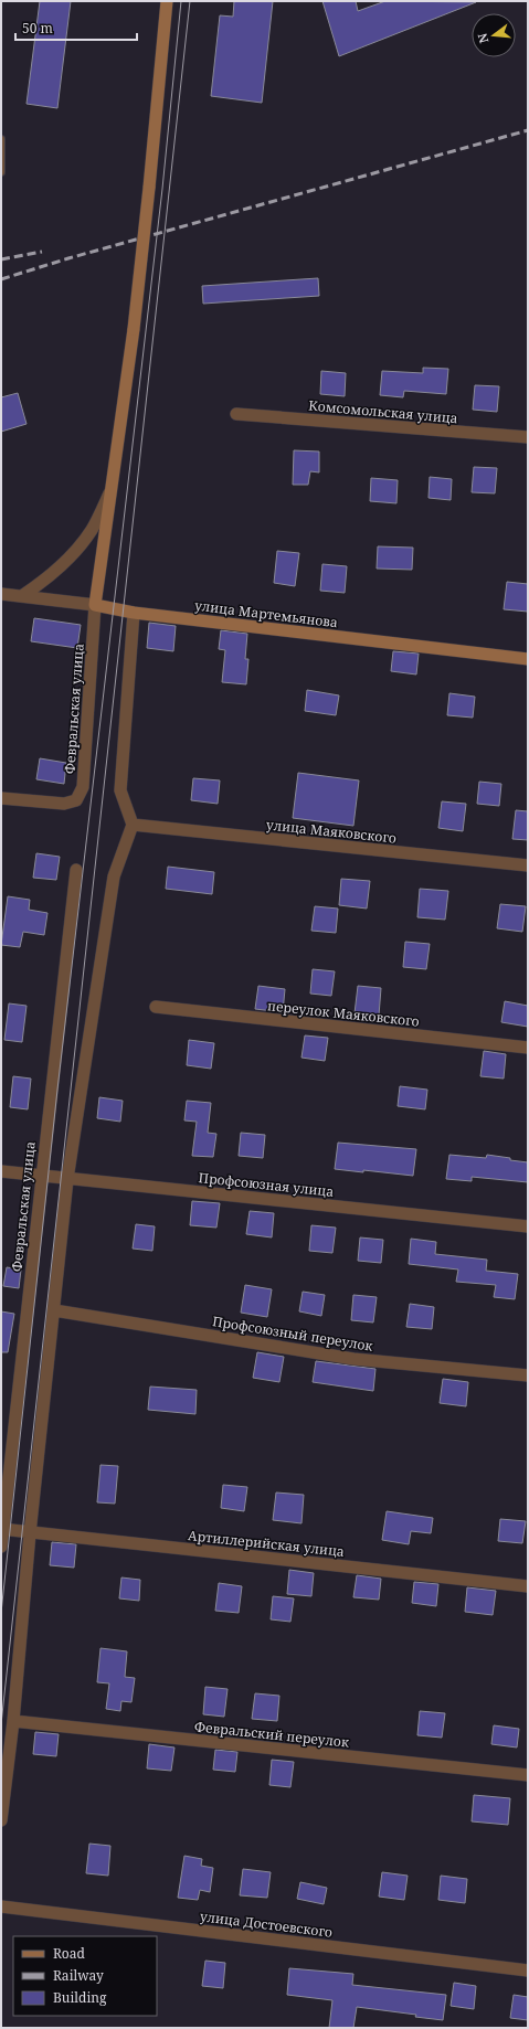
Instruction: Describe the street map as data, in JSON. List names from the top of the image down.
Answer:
{
  "streets": {
    "main road": ["улица Мартемьянова"],
    "street": [
      "Комсомольская улица",
      "Февральская улица",
      "улица Маяковского",
      "переулок Маяковского",
      "Профсоюзная улица",
      "Профсоюзный переулок",
      "Артиллерийская улица",
      "Февральский переулок",
      "улица Достоевского"
    ]
  },
  "crossings": [
    ["улица Мартемьянова", "Февральская улица"],
    ["Февральская улица", "Профсоюзная улица"],
    ["Февральская улица", "Артиллерийская улица"]
  ],
  "legend": ["Road", "Railway", "Building"],
  "scale_bar": "50 m",
  "north": "left"
}
